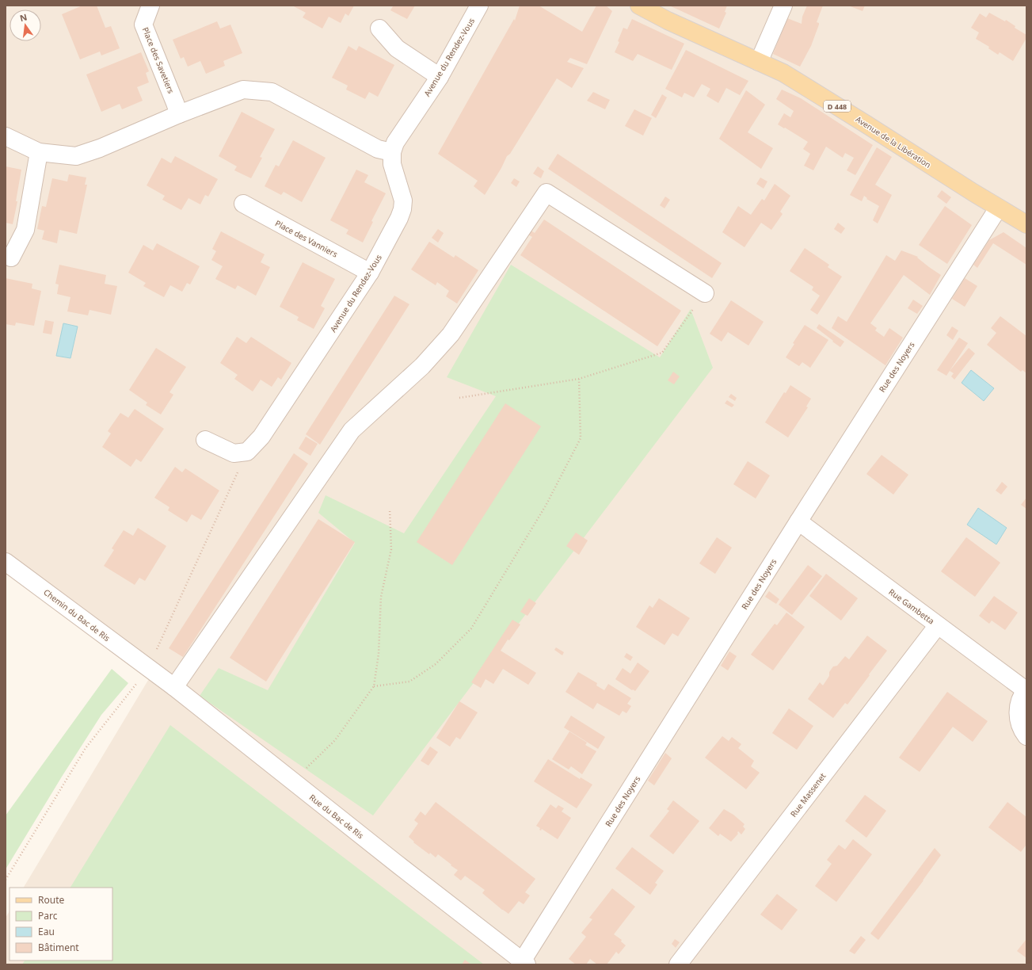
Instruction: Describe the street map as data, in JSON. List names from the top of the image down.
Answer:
{
  "streets": {
    "main road": ["D 448", "Avenue de la Libération"],
    "street": [
      "Avenue du Rendez-Vous",
      "Place des Savetiers",
      "Place des Vanniers",
      "Rue des Noyers",
      "Rue Gambetta",
      "Chemin du Bac de Ris",
      "Rue Massenet",
      "Rue du Bac de Ris"
    ]
  },
  "crossings": [
    ["Avenue du Rendez-Vous", "Place des Vanniers"],
    ["Avenue de la Libération", "Rue des Noyers"],
    ["Rue des Noyers", "Rue Gambetta"],
    ["Rue des Noyers", "Rue du Bac de Ris"],
    ["Rue Gambetta", "Rue Massenet"],
    ["Chemin du Bac de Ris", "Rue du Bac de Ris"]
  ],
  "legend": [
    "Route",
    "Parc",
    "Eau",
    "Bâtiment"
  ],
  "north": "top"
}
